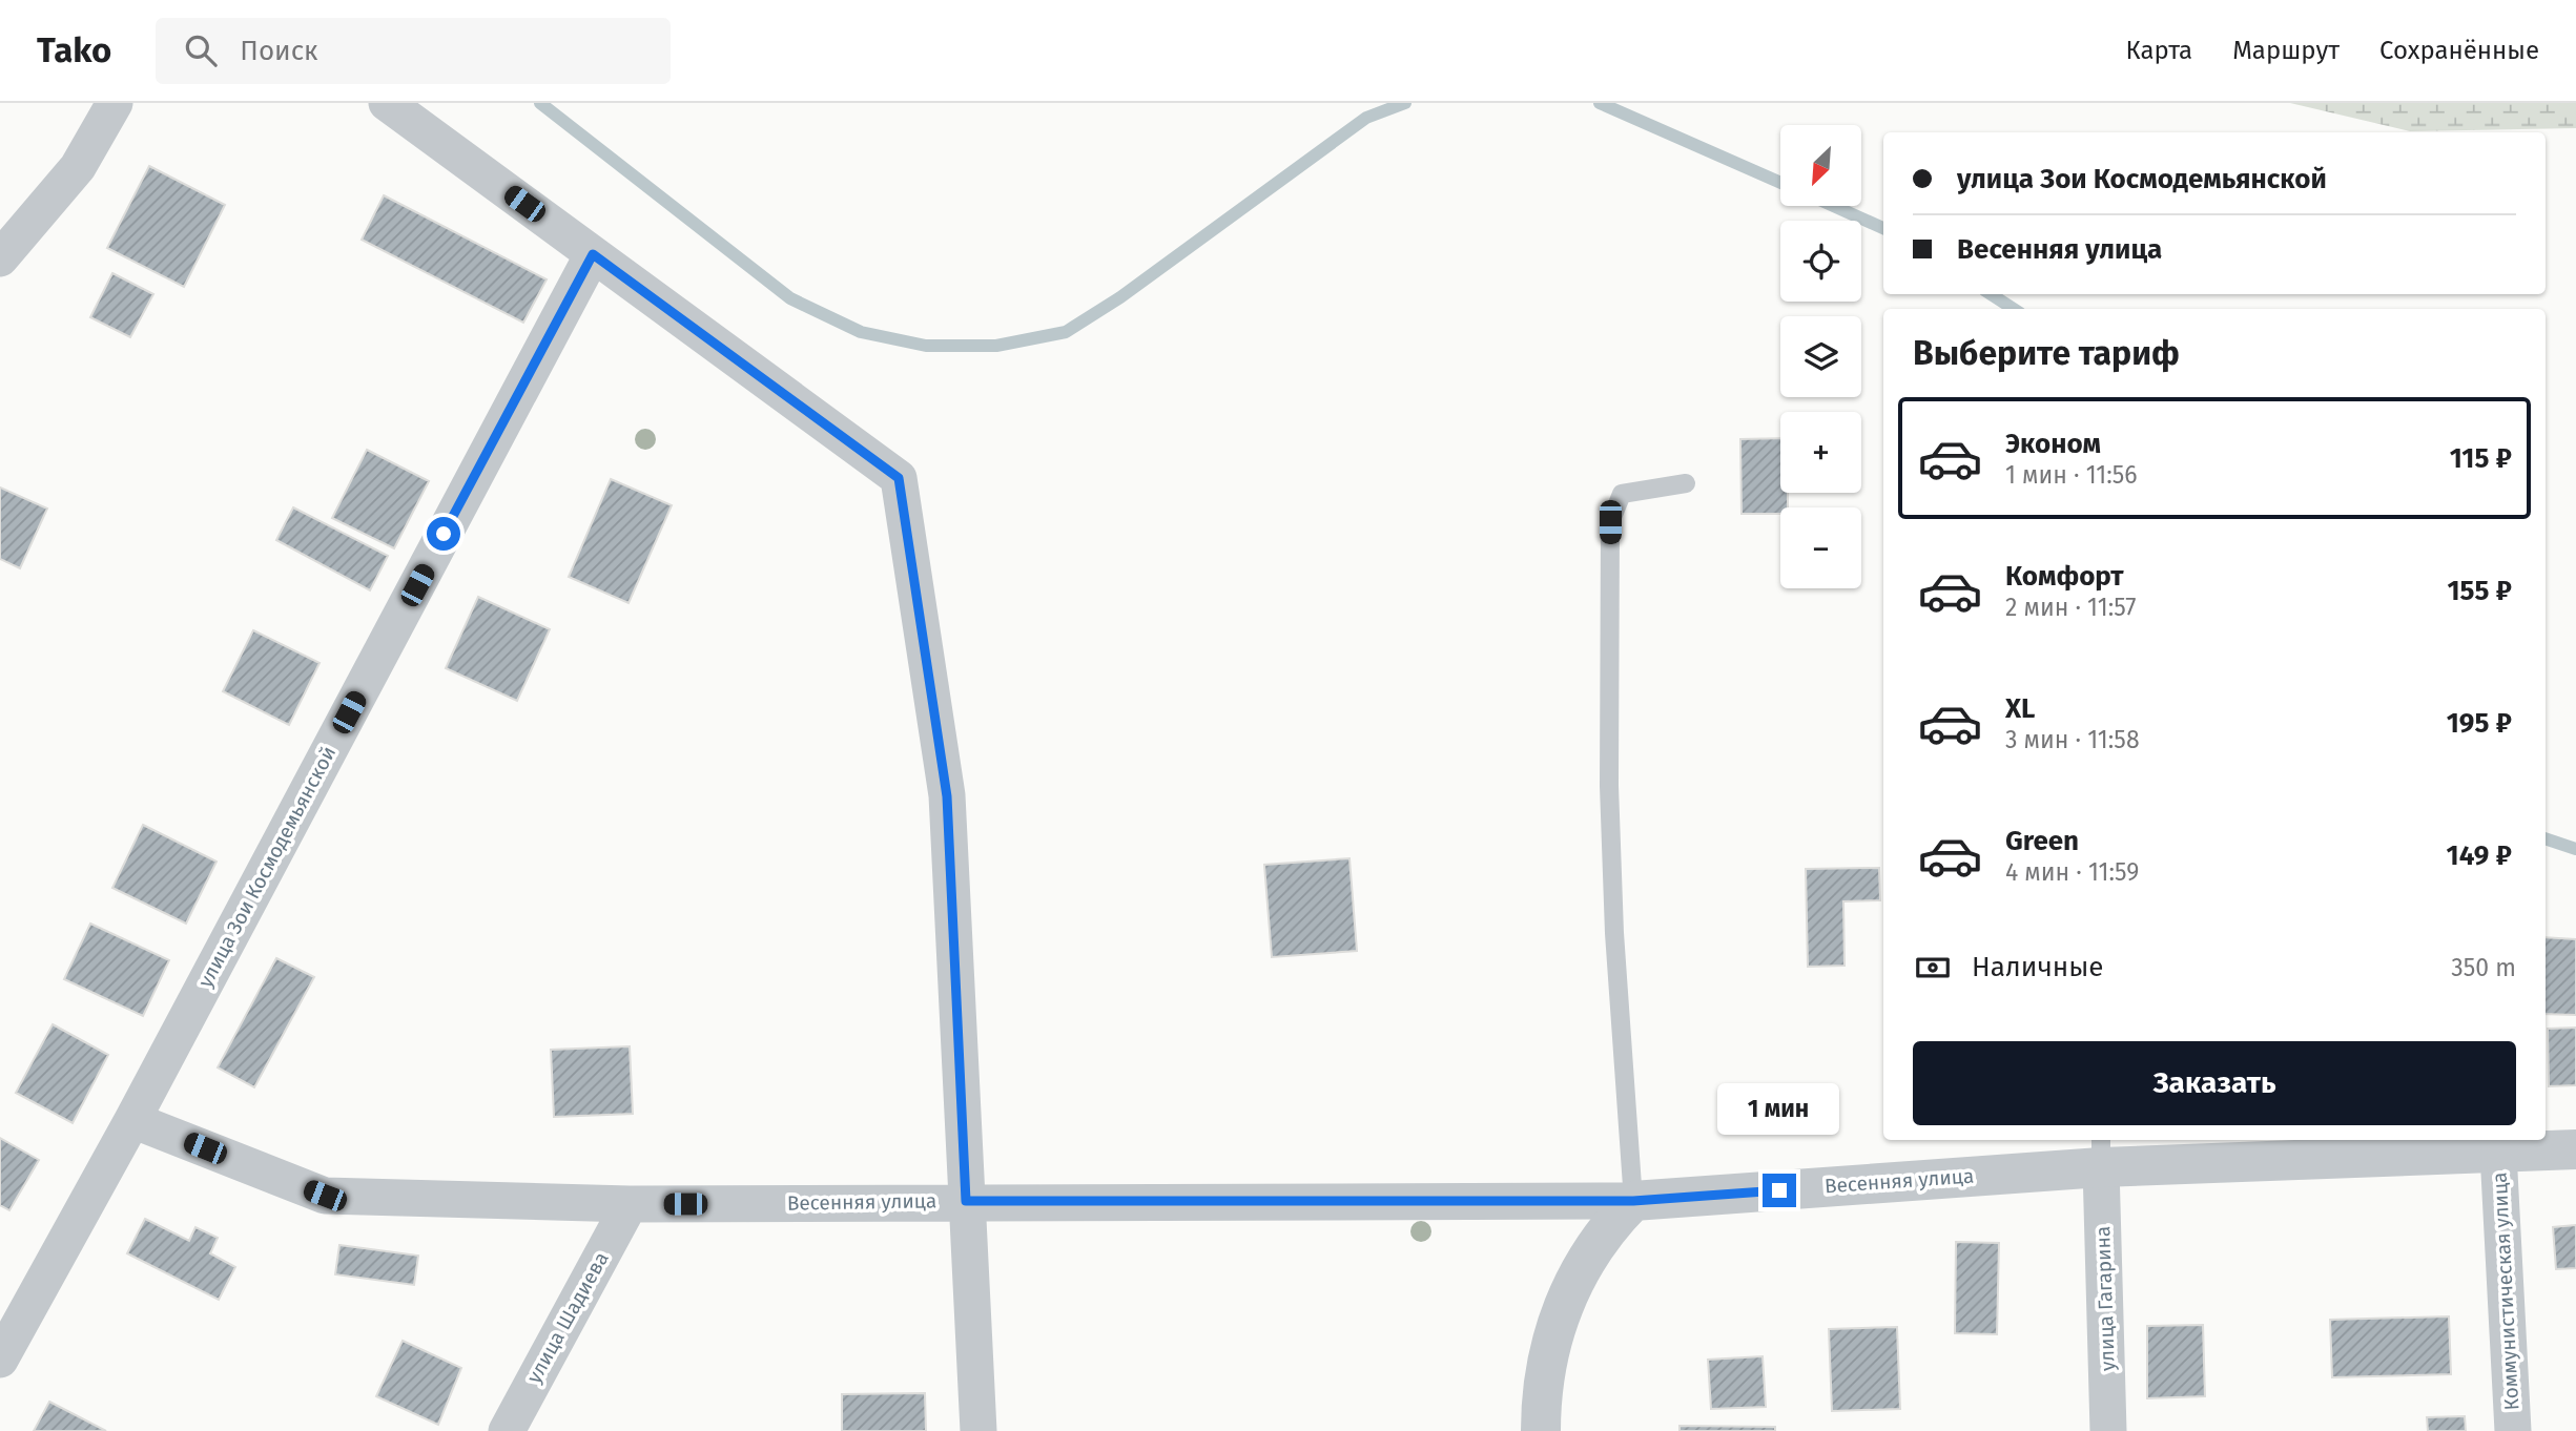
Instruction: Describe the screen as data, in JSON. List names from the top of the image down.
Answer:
{
  "streets": {
    "street": [
      "улица Зои Космодемьянской",
      "Весенняя улица",
      "Коммунистическая улица",
      "улица Гагарина",
      "улица Шадиева"
    ]
  },
  "crossings": [
    ["улица Зои Космодемьянской", "Весенняя улица"],
    ["Весенняя улица", "Коммунистическая улица"],
    ["Весенняя улица", "улица Гагарина"],
    ["Весенняя улица", "улица Шадиева"]
  ],
  "north": "bottom left",
  "page": {
    "header": "Tako",
    "search": "Поиск",
    "nav": ["Карта", "Маршрут", "Сохранённые"],
    "map_buttons": ["+", "−"],
    "banner": ["улица Зои Космодемьянской", "Весенняя улица"],
    "heading": "Выберите тариф",
    "list": [
      {
        "name": "Эконом",
        "note": "1 мин · 11:56",
        "value": "115 ₽"
      },
      {
        "name": "Комфорт",
        "note": "2 мин · 11:57",
        "value": "155 ₽"
      },
      {
        "name": "XL",
        "note": "3 мин · 11:58",
        "value": "195 ₽"
      },
      {
        "name": "Green",
        "note": "4 мин · 11:59",
        "value": "149 ₽"
      }
    ],
    "pay": ["Наличные", "350 m"],
    "buttons": "Заказать",
    "bubble": "1 мин"
  }
}
